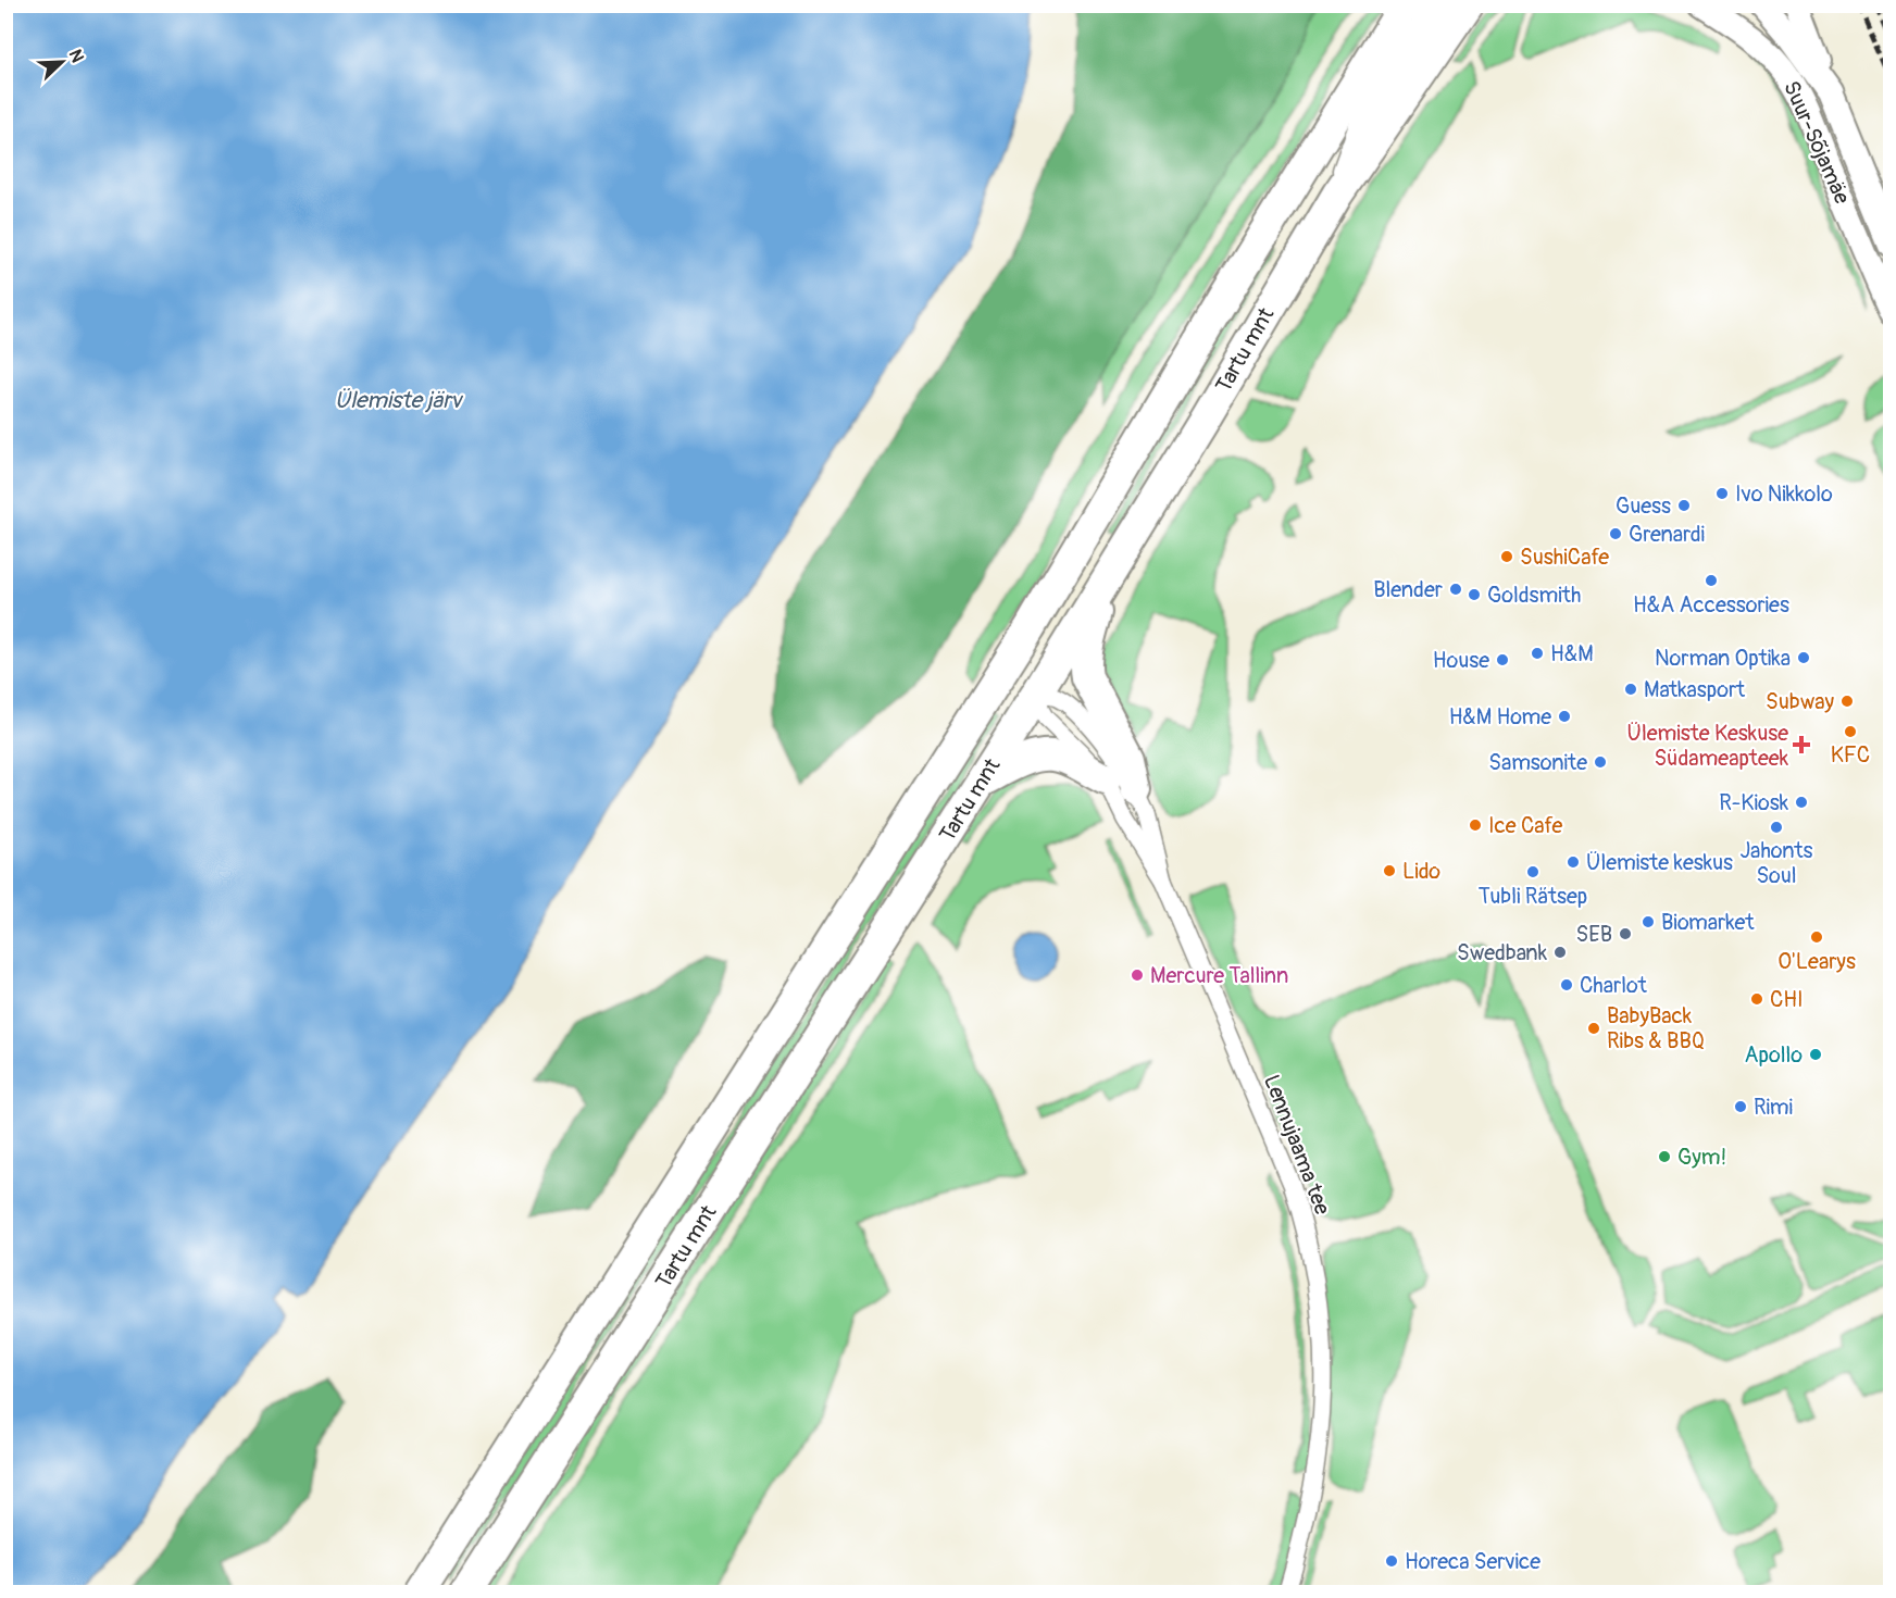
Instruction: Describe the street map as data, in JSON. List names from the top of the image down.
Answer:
{
  "streets": {
    "highway": ["Tartu mnt"],
    "main road": ["Suur-Sõjamäe"],
    "street": ["Lennujaama tee"]
  },
  "crossings": [
    ["Tartu mnt", "Lennujaama tee"]
  ],
  "water": ["Ülemiste järv"],
  "places": {
    "other": [
      "Ivo Nikkolo",
      "Guess",
      "Grenardi",
      "SushiCafe",
      "H&A Accessories",
      "Blender",
      "Goldsmith",
      "H&M",
      "Norman Optika",
      "House",
      "Matkasport",
      "Subway",
      "H&M Home",
      "KFC",
      "Samsonite",
      "R-Kiosk",
      "Ice Cafe",
      "Jahonts Soul",
      "Ülemiste keskus",
      "Lido",
      "Tubli Rätsep",
      "Biomarket",
      "SEB",
      "O'Learys",
      "Swedbank",
      "Mercure Tallinn",
      "Charlot",
      "CHI",
      "BabyBack Ribs & BBQ",
      "Apollo",
      "Rimi",
      "Gym!",
      "Horeca Service"
    ],
    "health": ["Ülemiste Keskuse Südameapteek"]
  },
  "north": "top right"
}
